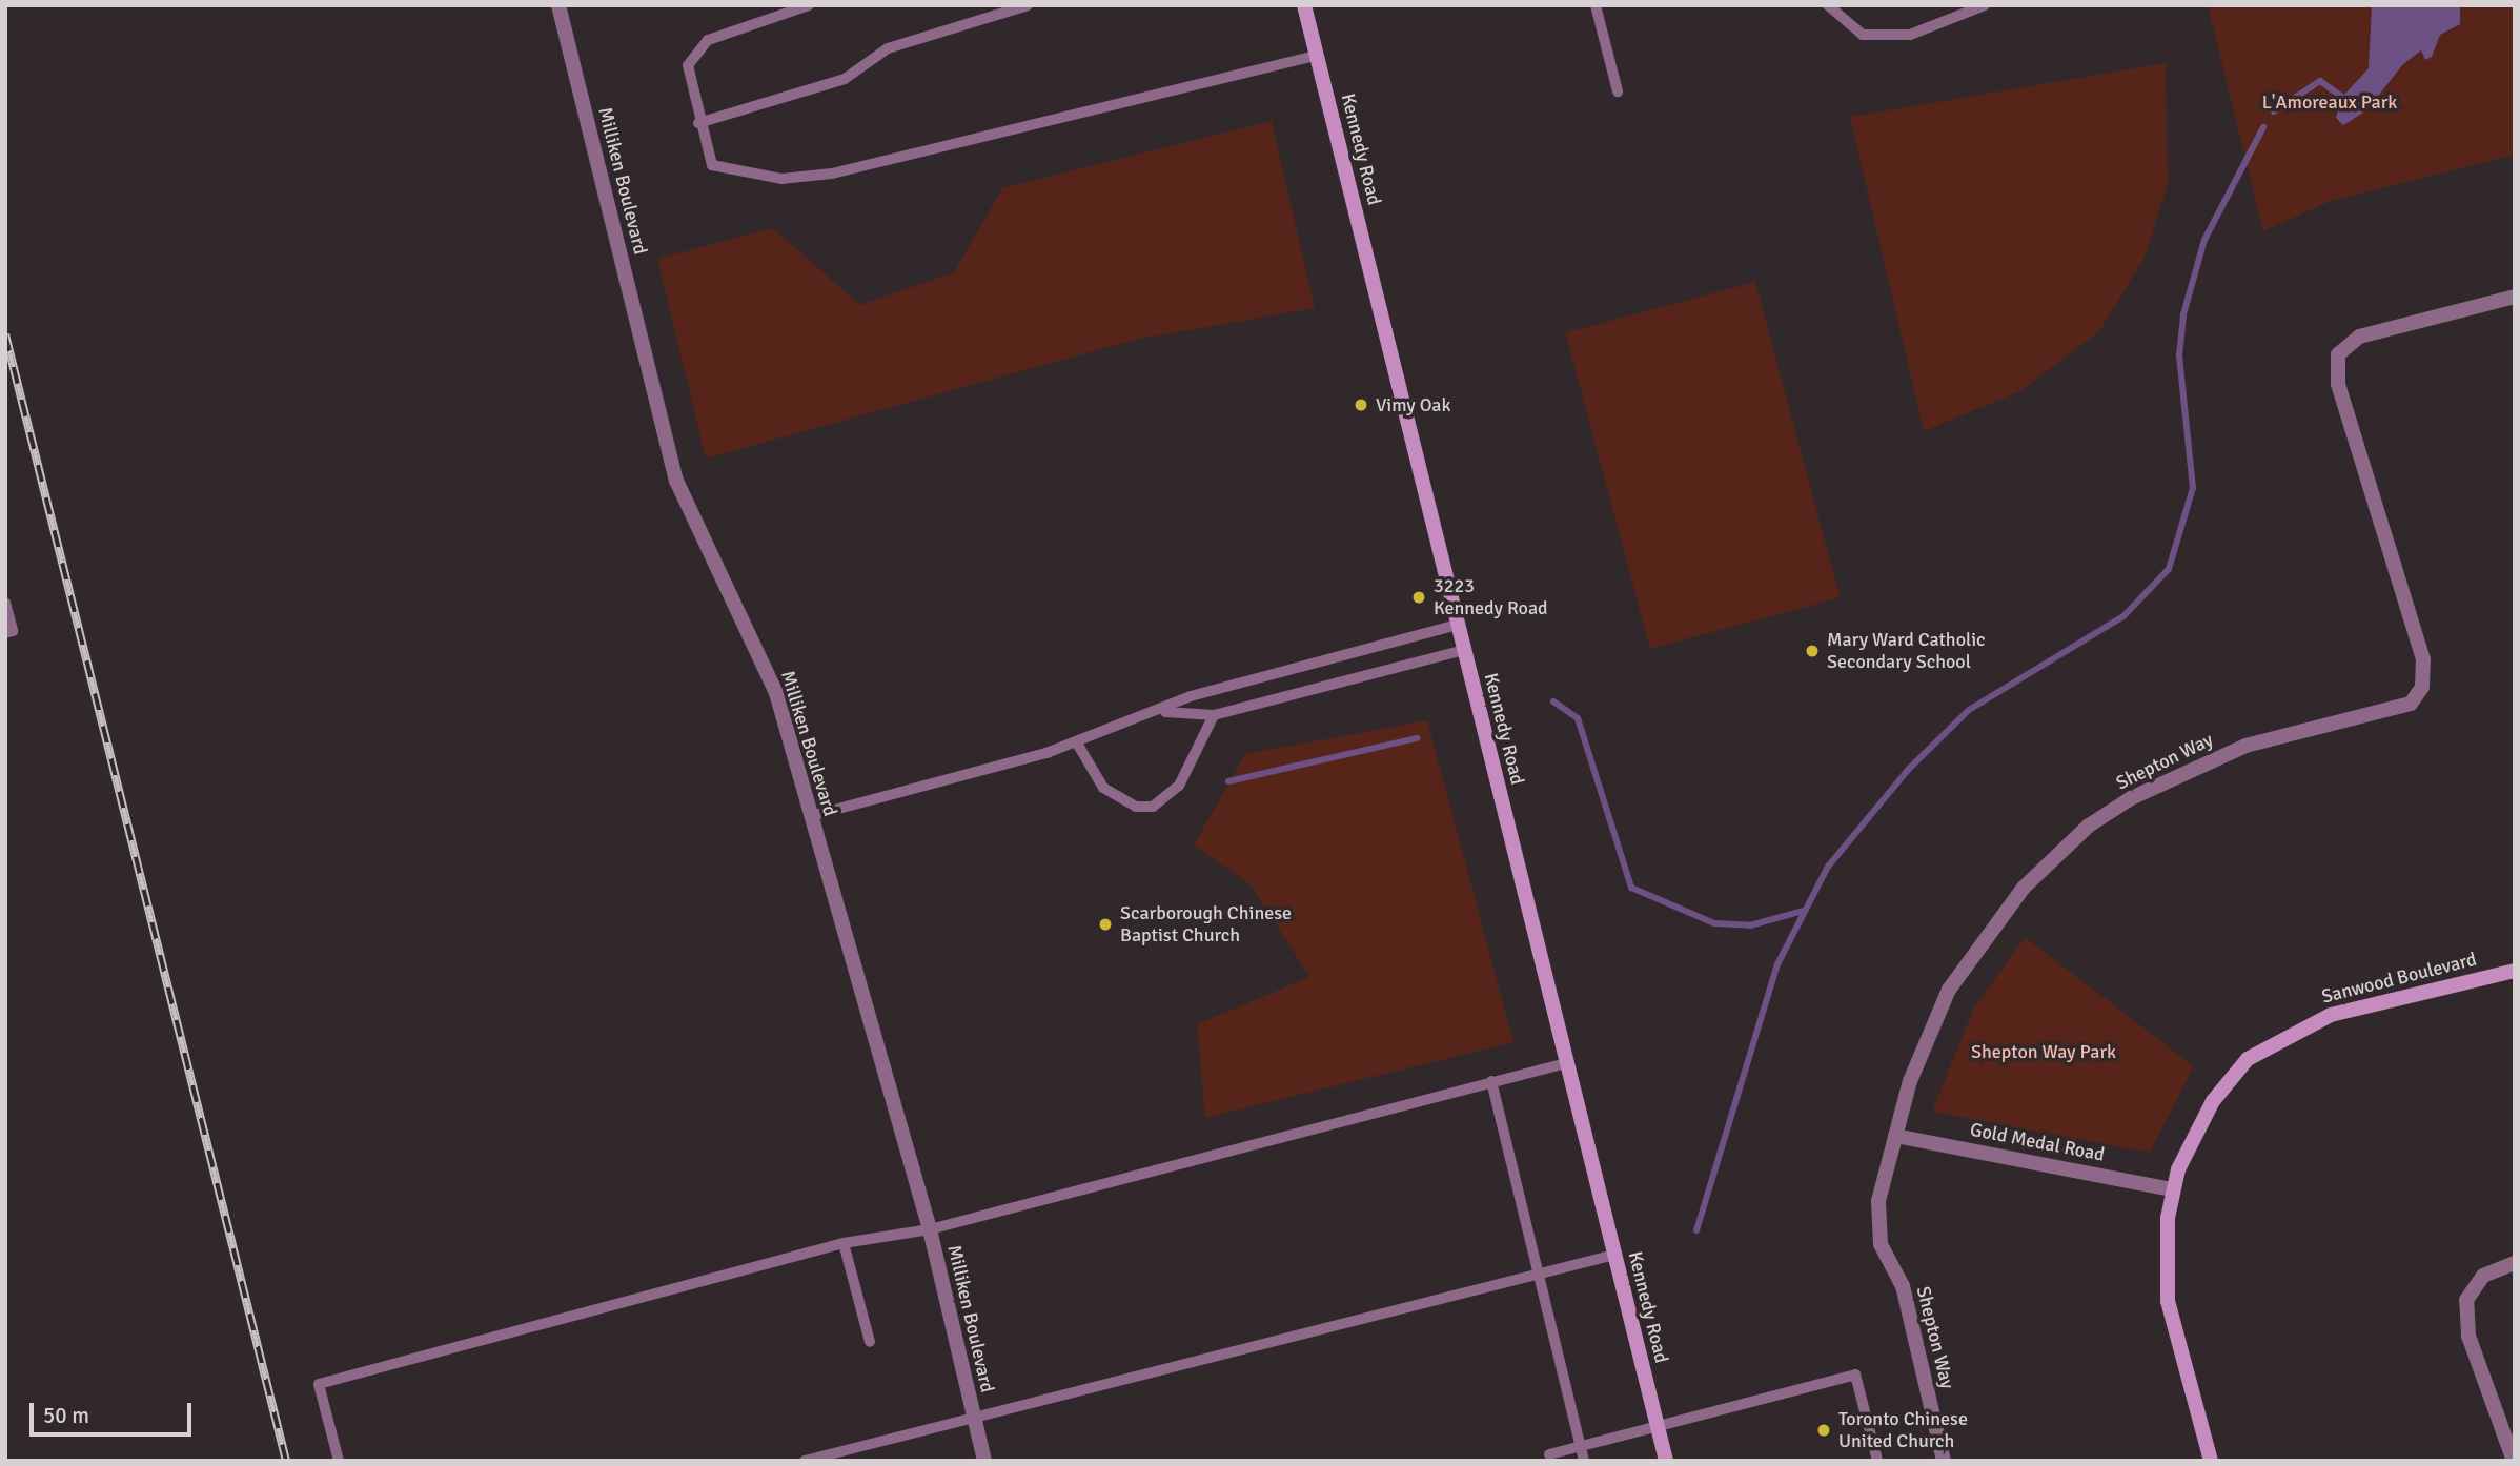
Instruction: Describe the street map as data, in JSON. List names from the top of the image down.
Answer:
{
  "streets": {
    "main road": ["Kennedy Road", "Sanwood Boulevard"],
    "street": ["Milliken Boulevard", "Shepton Way", "Gold Medal Road"]
  },
  "crossings": [
    ["Shepton Way", "Gold Medal Road"],
    ["Sanwood Boulevard", "Gold Medal Road"]
  ],
  "parks": ["L'Amoreaux Park", "Shepton Way Park"],
  "places": [
    "Vimy Oak",
    "3223 Kennedy Road",
    "Mary Ward Catholic Secondary School",
    "Scarborough Chinese Baptist Church",
    "Toronto Chinese United Church"
  ],
  "scale_bar": "50 m"
}
